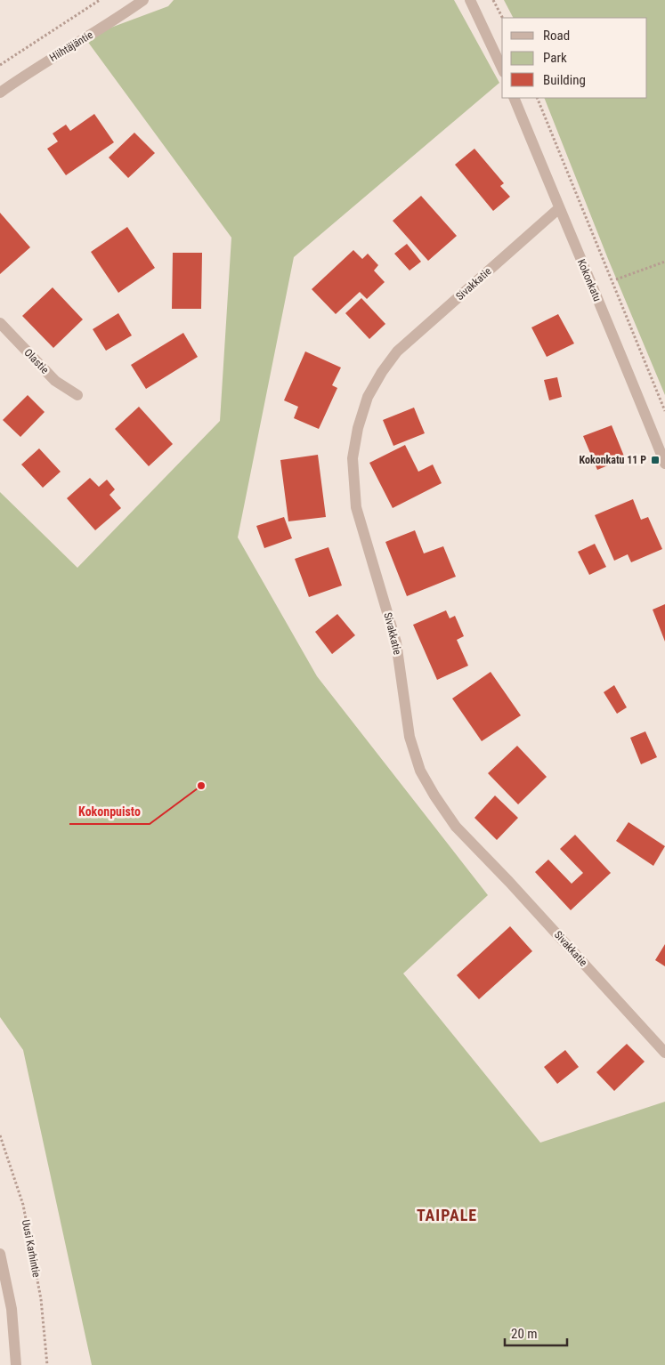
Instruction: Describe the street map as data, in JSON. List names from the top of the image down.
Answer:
{
  "streets": {
    "street": [
      "Hiihtäjäntie",
      "Kokonkatu",
      "Sivakkatie",
      "Olastie"
    ],
    "path": ["Uusi Karhintie"]
  },
  "crossings": [
    ["Kokonkatu", "Sivakkatie"]
  ],
  "districts": ["TAIPALE"],
  "places": {
    "transit": ["Kokonkatu 11 P"],
    "other": ["Kokonpuisto"]
  },
  "legend": ["Road", "Park", "Building"],
  "scale_bar": "20 m"
}
